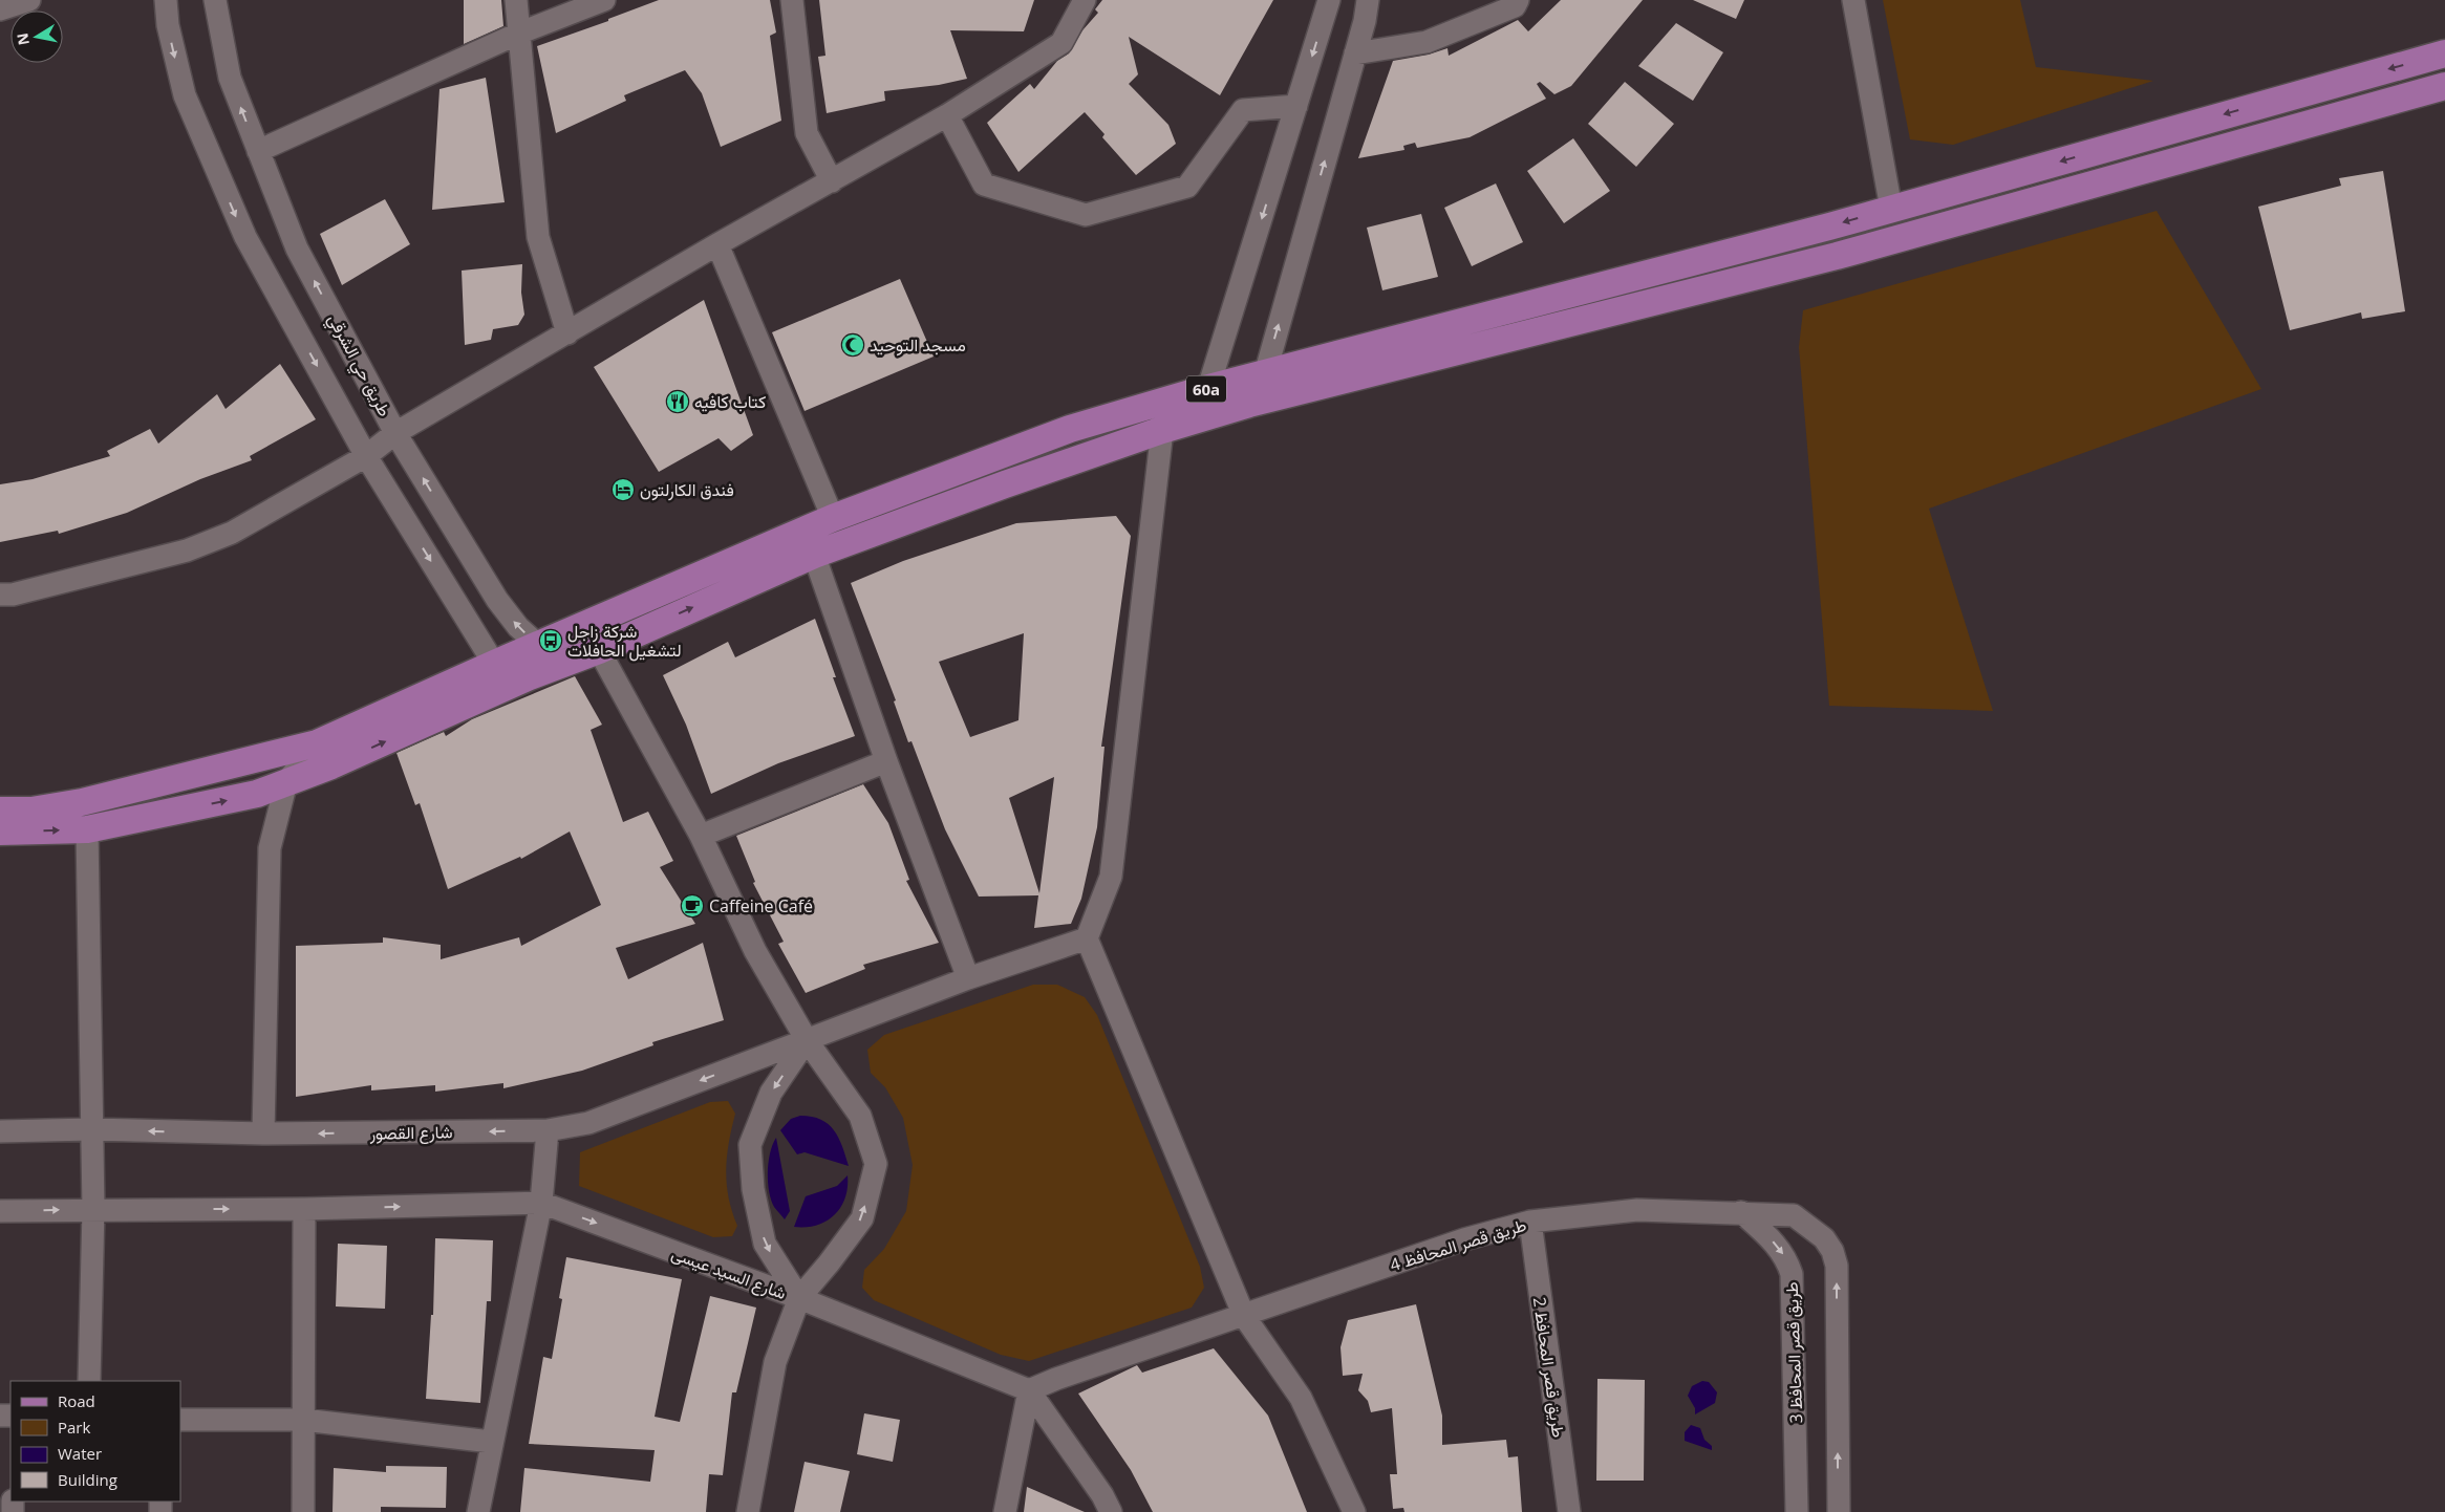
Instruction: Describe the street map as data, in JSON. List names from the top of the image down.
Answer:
{
  "streets": {
    "main road": ["60a"],
    "street": [
      "طريق حي الشرقي",
      "شارع القصور",
      "طريق قصر المحافظ 4",
      "شارع السيد عيسى",
      "طريق قصر المحافظ 3",
      "طريق قصر المحافظ 2"
    ]
  },
  "crossings": [
    ["طريق حي الشرقي", "60a"],
    ["طريق قصر المحافظ 4", "طريق قصر المحافظ 3"],
    ["طريق قصر المحافظ 4", "طريق قصر المحافظ 2"]
  ],
  "one_way": ["شارع السيد عيسى", "طريق قصر المحافظ 3"],
  "places": {
    "mosque": ["مسجد التوحيد"],
    "restaurant": ["كتاب كافيه"],
    "hotel": ["فندق الكارلتون"],
    "bus stop": ["شركة زاجل لتشغيل الحافلات"],
    "cafe": ["Caffeine Café"]
  },
  "legend": [
    "Road",
    "Park",
    "Water",
    "Building"
  ],
  "north": "left"
}
